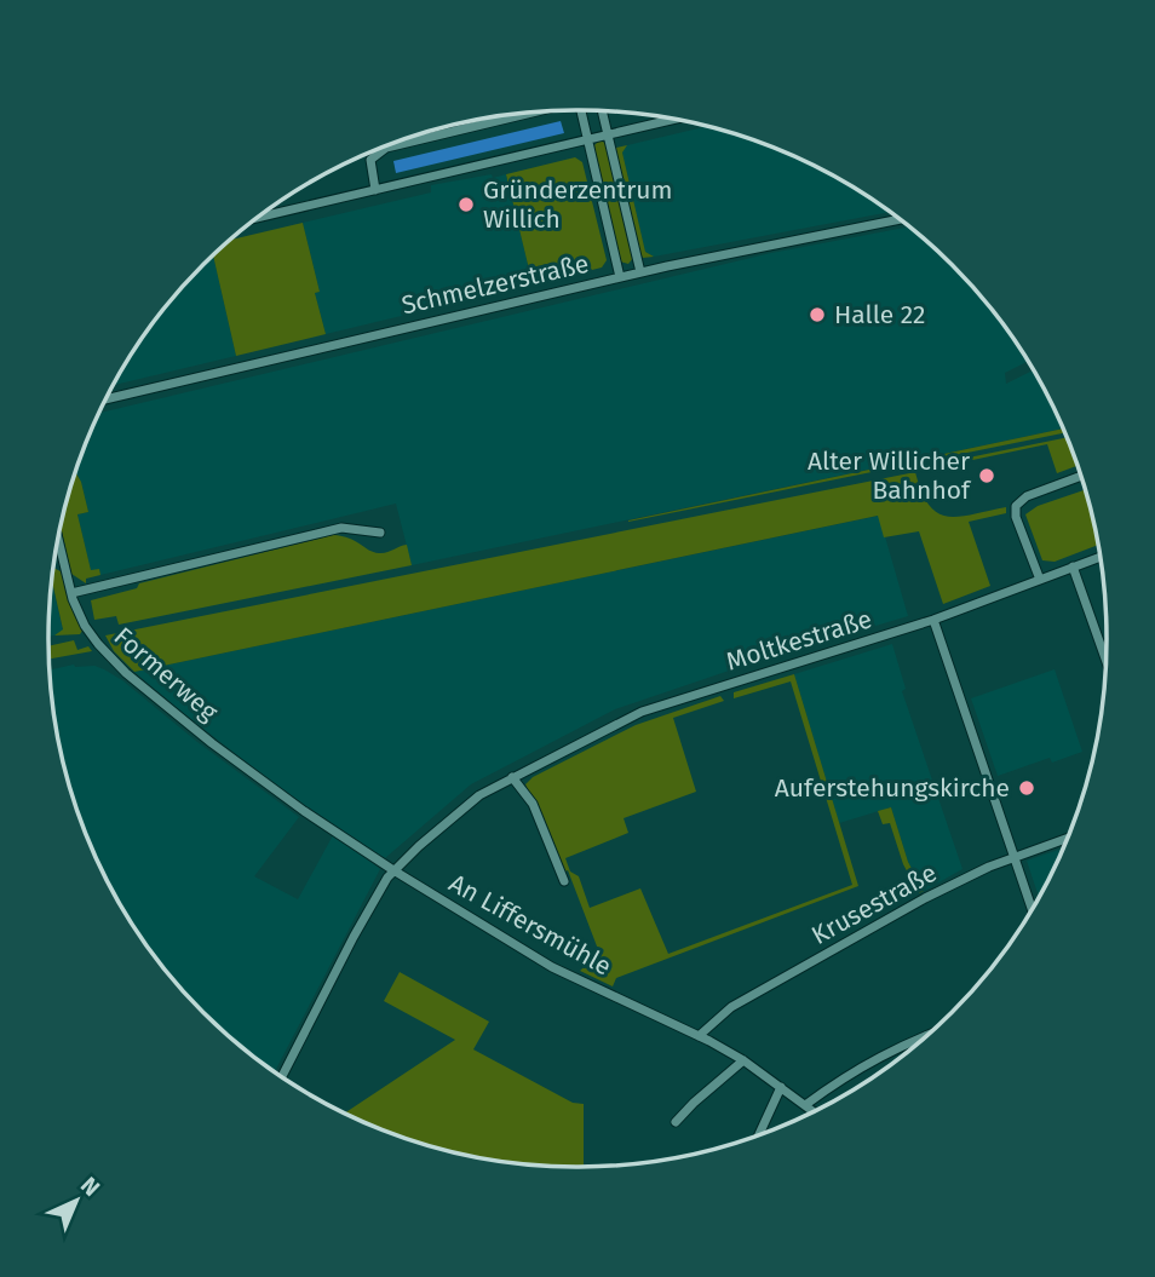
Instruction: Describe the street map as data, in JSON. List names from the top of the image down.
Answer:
{
  "streets": {
    "street": [
      "Schmelzerstraße",
      "Moltkestraße",
      "Formerweg",
      "Krusestraße",
      "An Liffersmühle"
    ]
  },
  "crossings": [
    ["Moltkestraße", "An Liffersmühle"],
    ["Formerweg", "An Liffersmühle"],
    ["Krusestraße", "An Liffersmühle"]
  ],
  "places": [
    "Gründerzentrum Willich",
    "Halle 22",
    "Alter Willicher Bahnhof",
    "Auferstehungskirche"
  ],
  "north": "top right"
}
